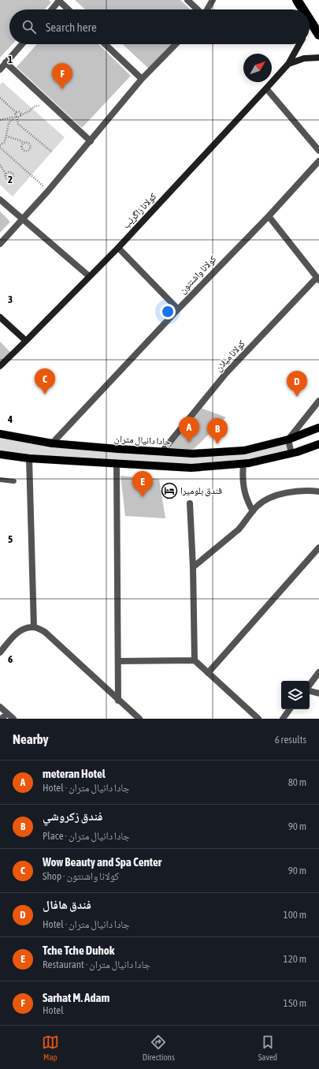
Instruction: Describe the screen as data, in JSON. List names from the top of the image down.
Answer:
{
  "streets": {
    "main road": ["جادا دانيال متران"],
    "street": ["كولانا زاگرێب", "كولانا واشنتون", "كولانا ميلان"]
  },
  "crossings": [
    ["كولانا واشنتون", "جادا دانيال متران"],
    ["كولانا ميلان", "جادا دانيال متران"]
  ],
  "places": {
    "hotel": ["فندق بلوميرا"]
  },
  "north": "top right",
  "page": {
    "search": "Search here",
    "pins": [
      "F",
      "C",
      "D",
      "A",
      "B",
      "E"
    ],
    "heading": ["Nearby", "6 results"],
    "list": [
      {
        "mark": "A",
        "name": "meteran Hotel",
        "note": "Hotel · جادا دانيال متران",
        "value": "80 m"
      },
      {
        "mark": "B",
        "name": "فندق زكروشي",
        "note": "Place · جادا دانيال متران",
        "value": "90 m"
      },
      {
        "mark": "C",
        "name": "Wow Beauty and Spa Center",
        "note": "Shop · كولانا واشنتون",
        "value": "90 m"
      },
      {
        "mark": "D",
        "name": "فندق هافال",
        "note": "Hotel · جادا دانيال متران",
        "value": "100 m"
      },
      {
        "mark": "E",
        "name": "Tche Tche Duhok",
        "note": "Restaurant · جادا دانيال متران",
        "value": "120 m"
      },
      {
        "mark": "F",
        "name": "Sarhat M. Adam",
        "note": "Hotel",
        "value": "150 m"
      }
    ],
    "nav": ["Map", "Directions", "Saved"]
  },
  "grid": {
    "rows": [
      "1",
      "2",
      "3",
      "4",
      "5",
      "6"
    ]
  }
}
